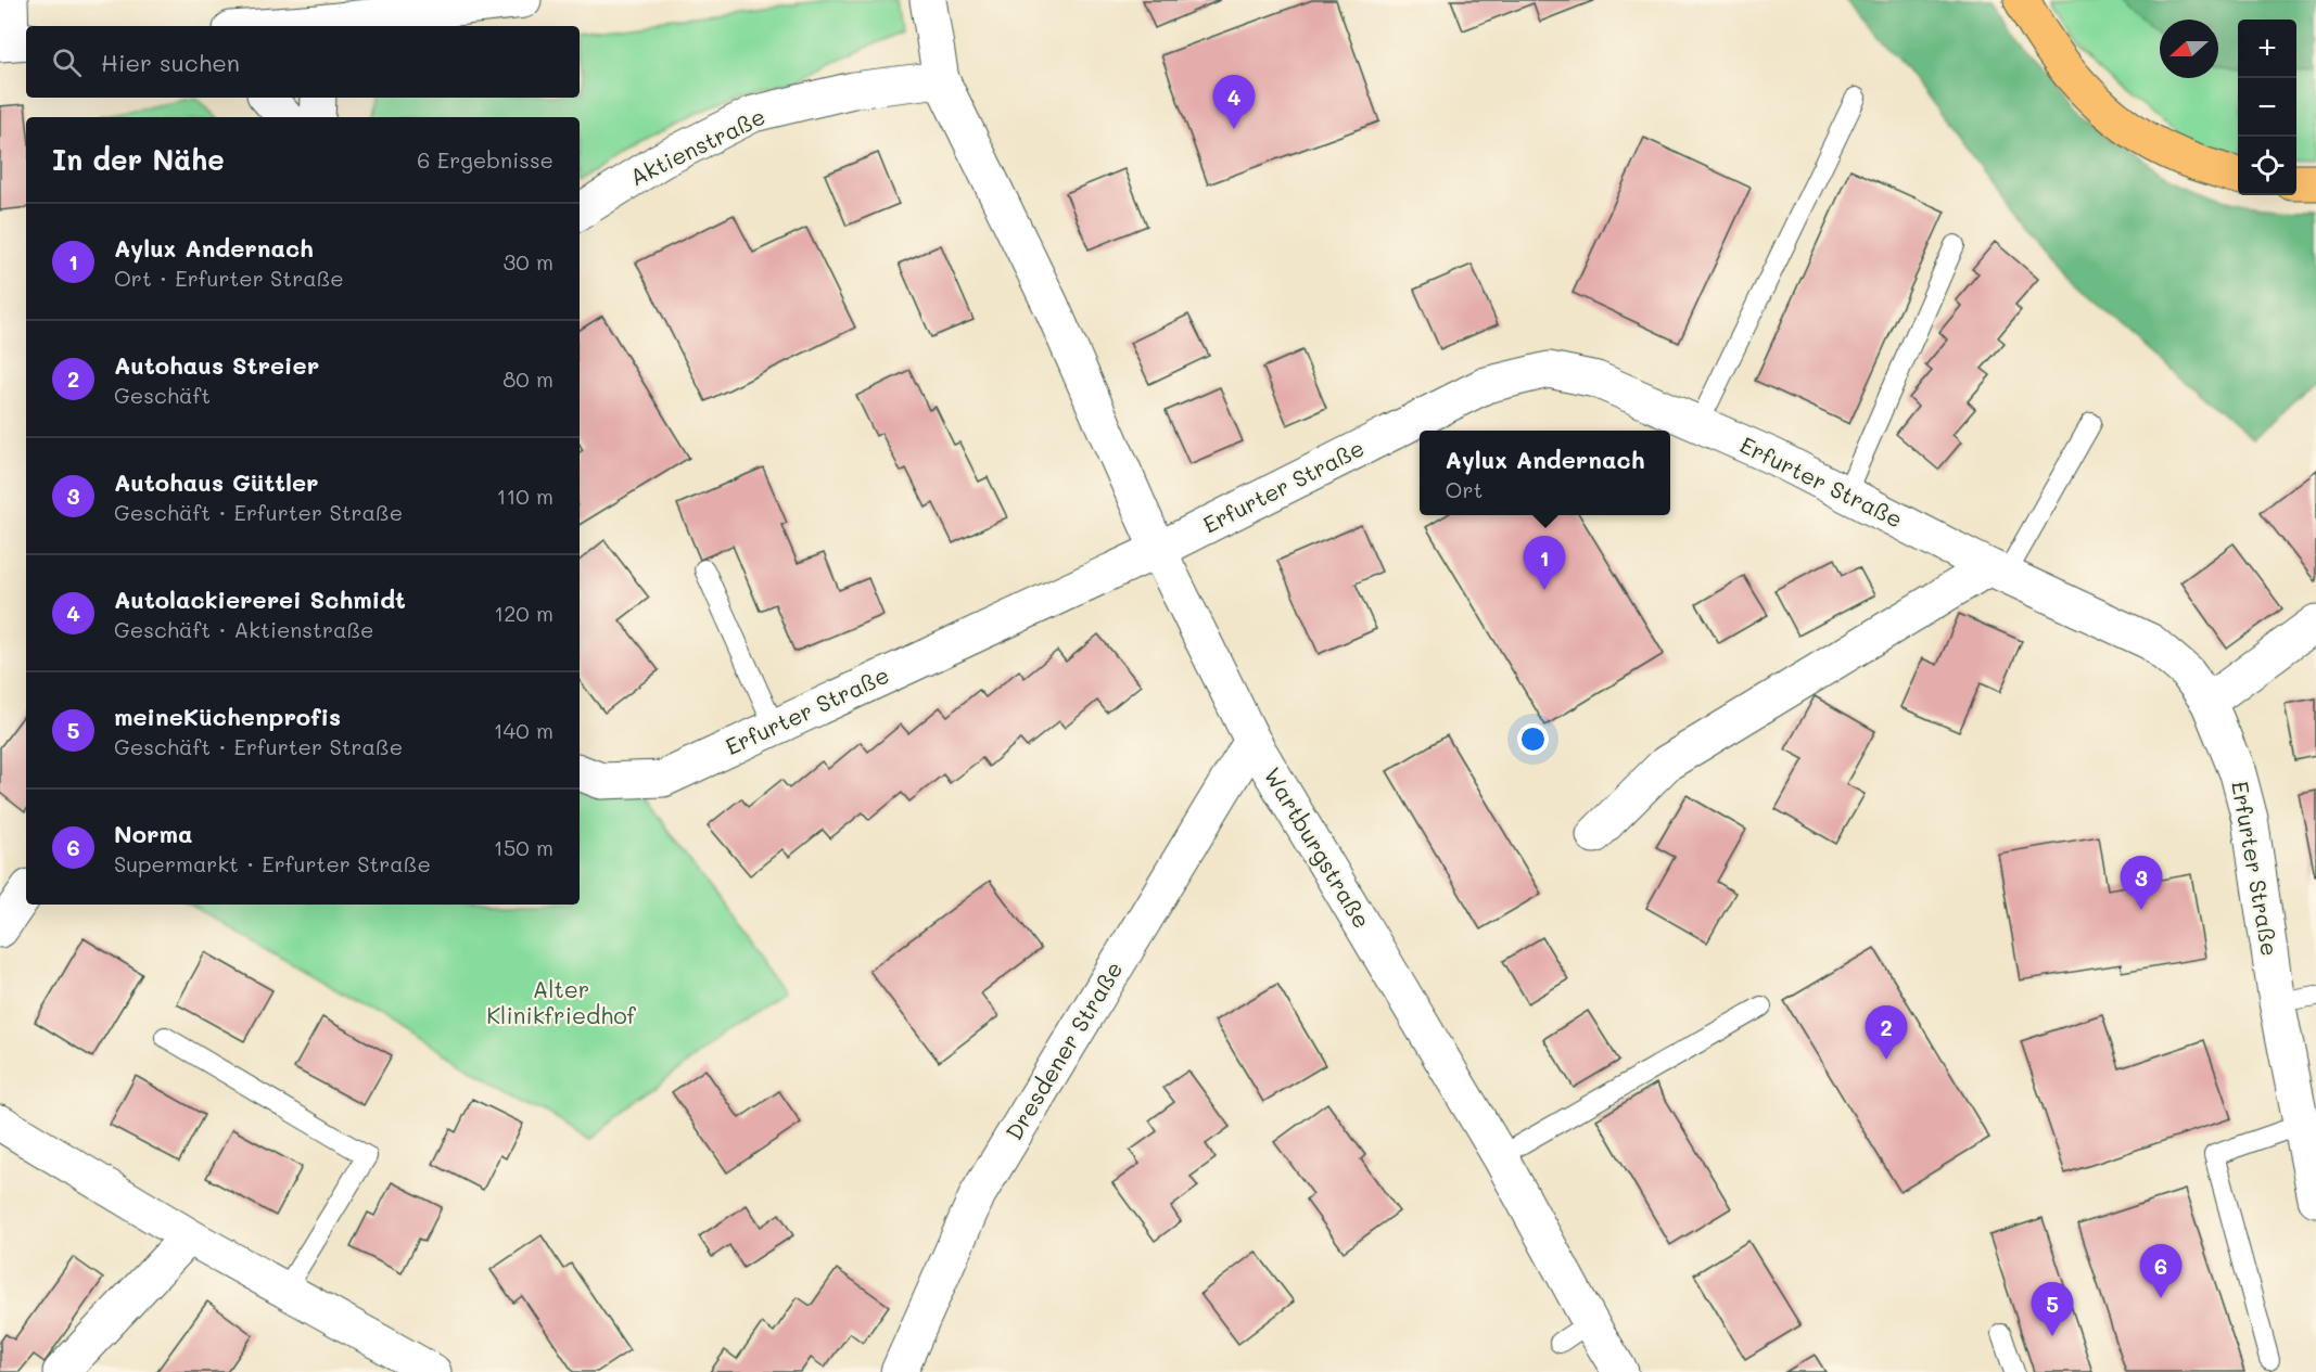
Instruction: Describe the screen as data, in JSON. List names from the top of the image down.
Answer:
{
  "streets": {
    "street": [
      "Aktienstraße",
      "Erfurter Straße",
      "Wartburgstraße",
      "Dresdener Straße"
    ]
  },
  "crossings": [
    ["Aktienstraße", "Wartburgstraße"],
    ["Erfurter Straße", "Wartburgstraße"],
    ["Wartburgstraße", "Dresdener Straße"]
  ],
  "parks": ["Alter Klinikfriedhof"],
  "north": "left",
  "page": {
    "map_buttons": ["+", "−"],
    "search": "Hier suchen",
    "pins": [
      "4",
      "1",
      "3",
      "2",
      "6",
      "5"
    ],
    "heading": ["In der Nähe", "6 Ergebnisse"],
    "list": [
      {
        "mark": "1",
        "name": "Aylux Andernach",
        "note": "Ort · Erfurter Straße",
        "value": "30 m"
      },
      {
        "mark": "2",
        "name": "Autohaus Streier",
        "note": "Geschäft",
        "value": "80 m"
      },
      {
        "mark": "3",
        "name": "Autohaus Güttler",
        "note": "Geschäft · Erfurter Straße",
        "value": "110 m"
      },
      {
        "mark": "4",
        "name": "Autolackiererei Schmidt",
        "note": "Geschäft · Aktienstraße",
        "value": "120 m"
      },
      {
        "mark": "5",
        "name": "meineKüchenprofis",
        "note": "Geschäft · Erfurter Straße",
        "value": "140 m"
      },
      {
        "mark": "6",
        "name": "Norma",
        "note": "Supermarkt · Erfurter Straße",
        "value": "150 m"
      }
    ],
    "popup": ["Aylux Andernach", "Ort"]
  }
}
